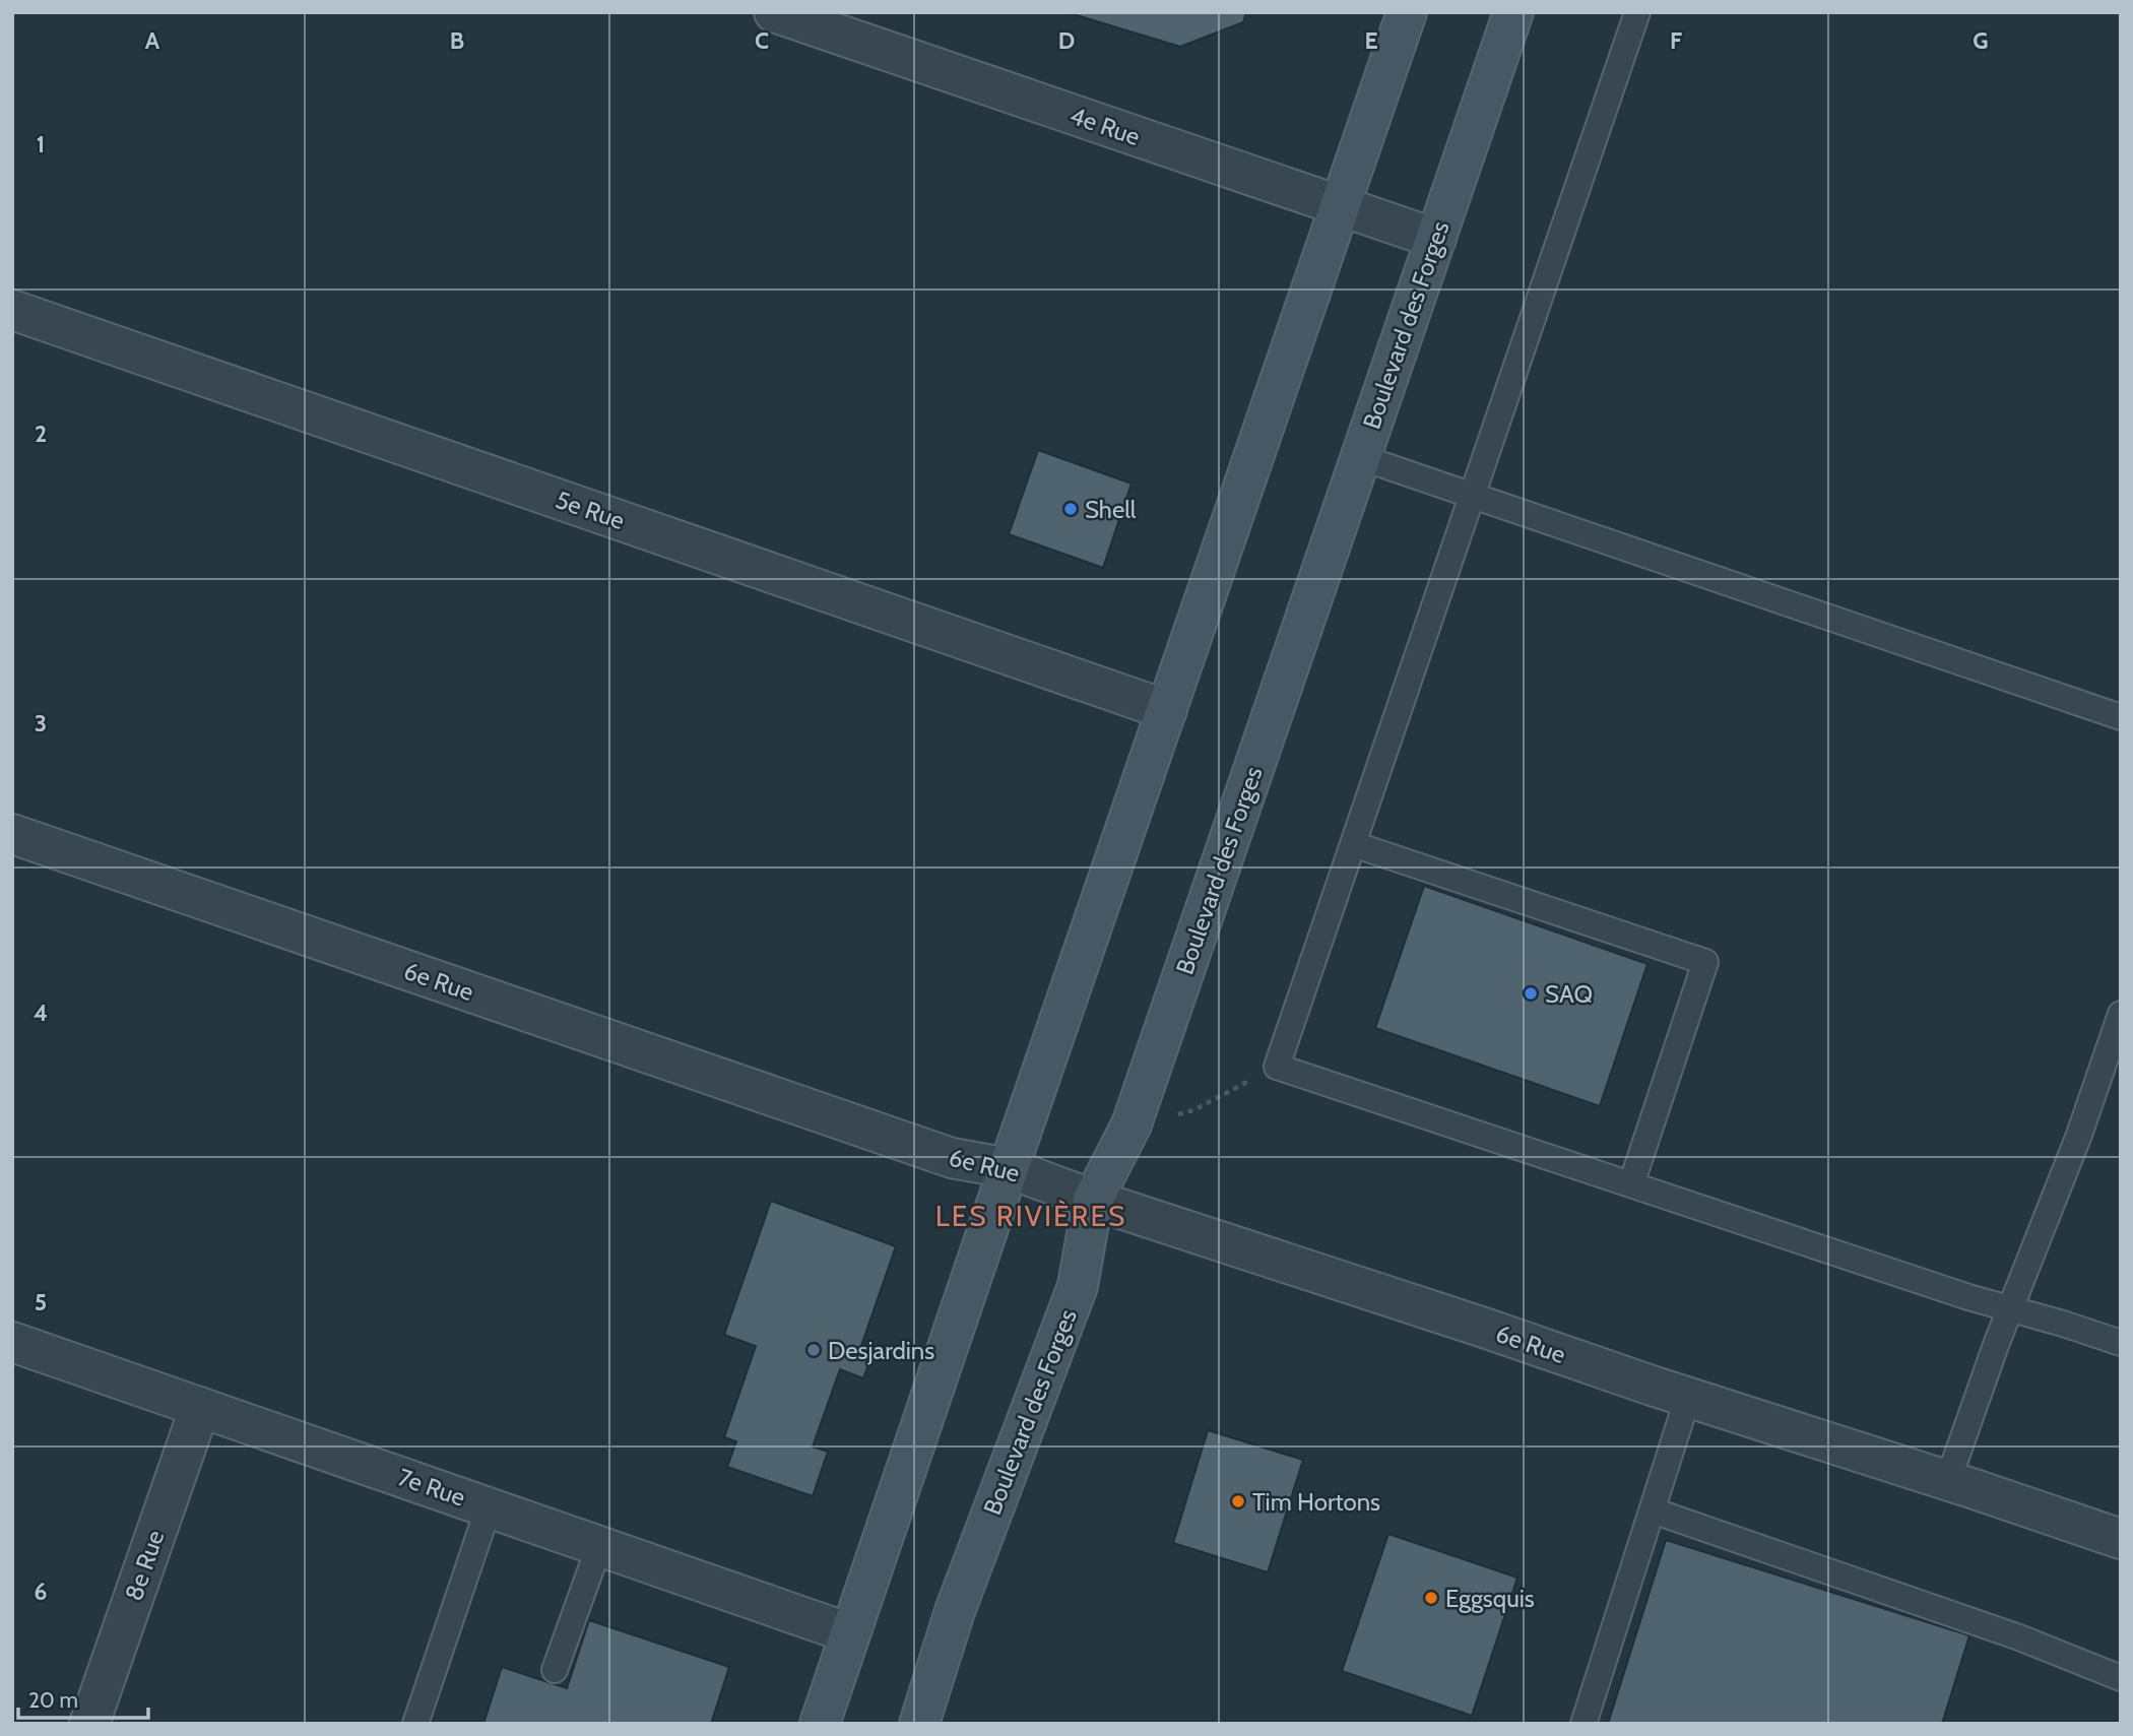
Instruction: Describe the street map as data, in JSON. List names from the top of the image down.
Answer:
{
  "streets": {
    "main road": ["Boulevard des Forges"],
    "street": [
      "4e Rue",
      "5e Rue",
      "6e Rue",
      "7e Rue",
      "8e Rue"
    ]
  },
  "crossings": [
    ["4e Rue", "Boulevard des Forges"],
    ["Boulevard des Forges", "6e Rue"],
    ["7e Rue", "8e Rue"]
  ],
  "districts": ["LES RIVIÈRES"],
  "places": [
    "Shell",
    "SAQ",
    "Desjardins",
    "Tim Hortons",
    "Eggsquis"
  ],
  "scale_bar": "20 m",
  "grid": {
    "columns": [
      "A",
      "B",
      "C",
      "D",
      "E",
      "F",
      "G"
    ],
    "rows": [
      "1",
      "2",
      "3",
      "4",
      "5",
      "6"
    ]
  }
}
